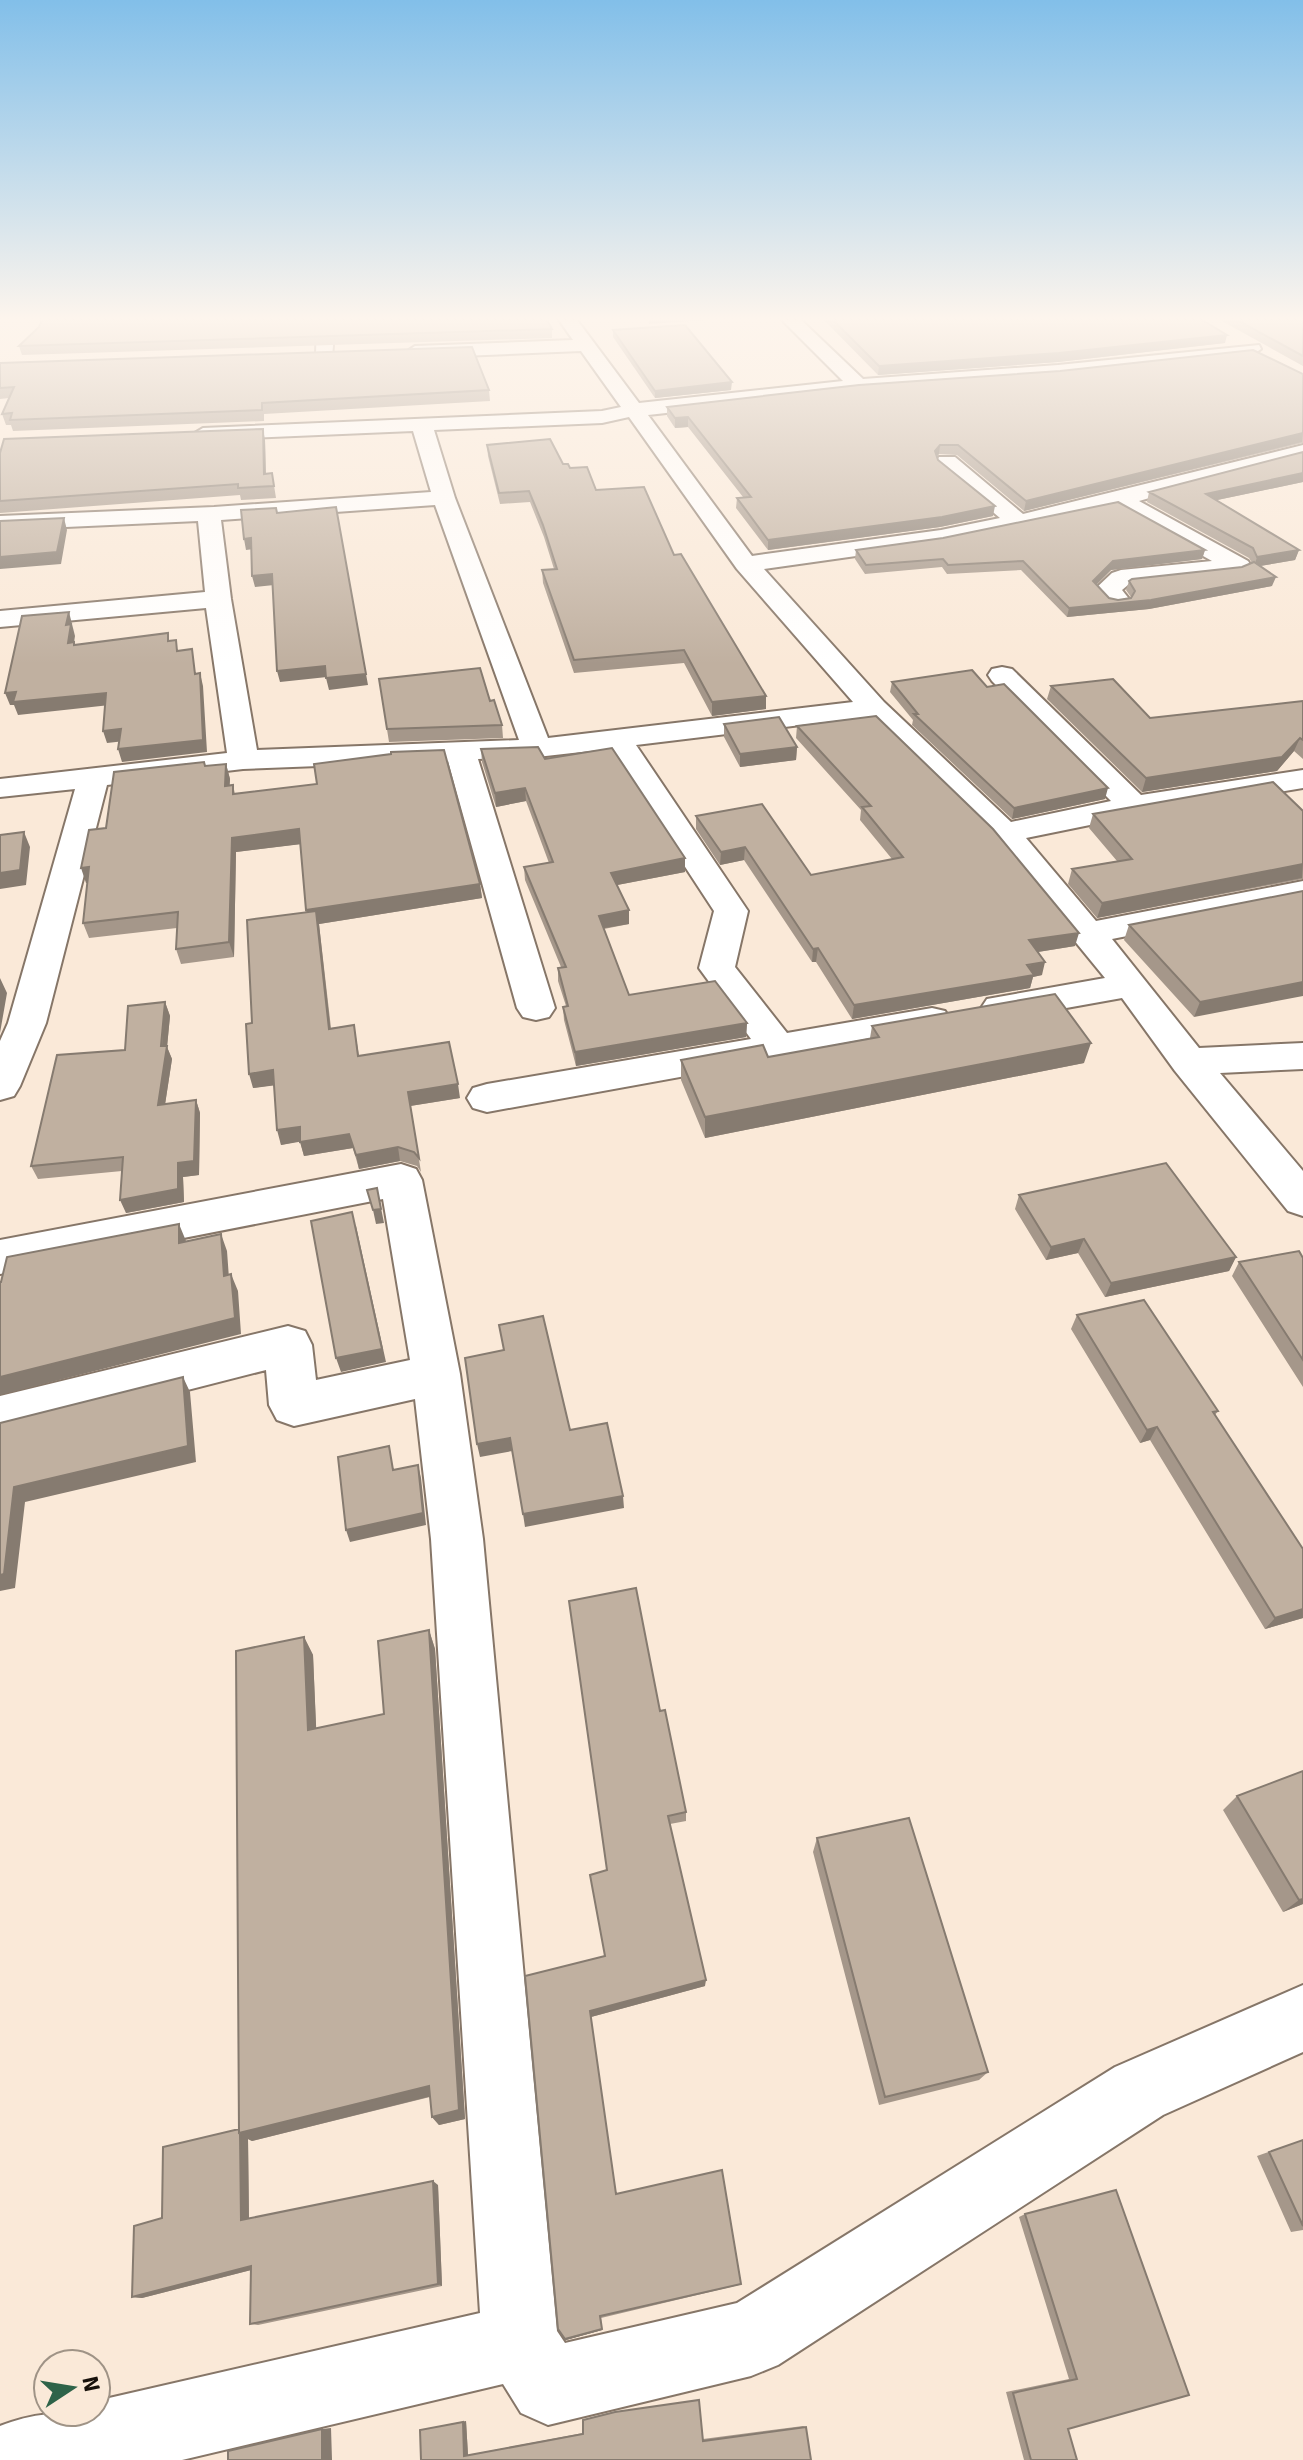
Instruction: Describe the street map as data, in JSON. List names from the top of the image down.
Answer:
{
  "north": "right"
}
